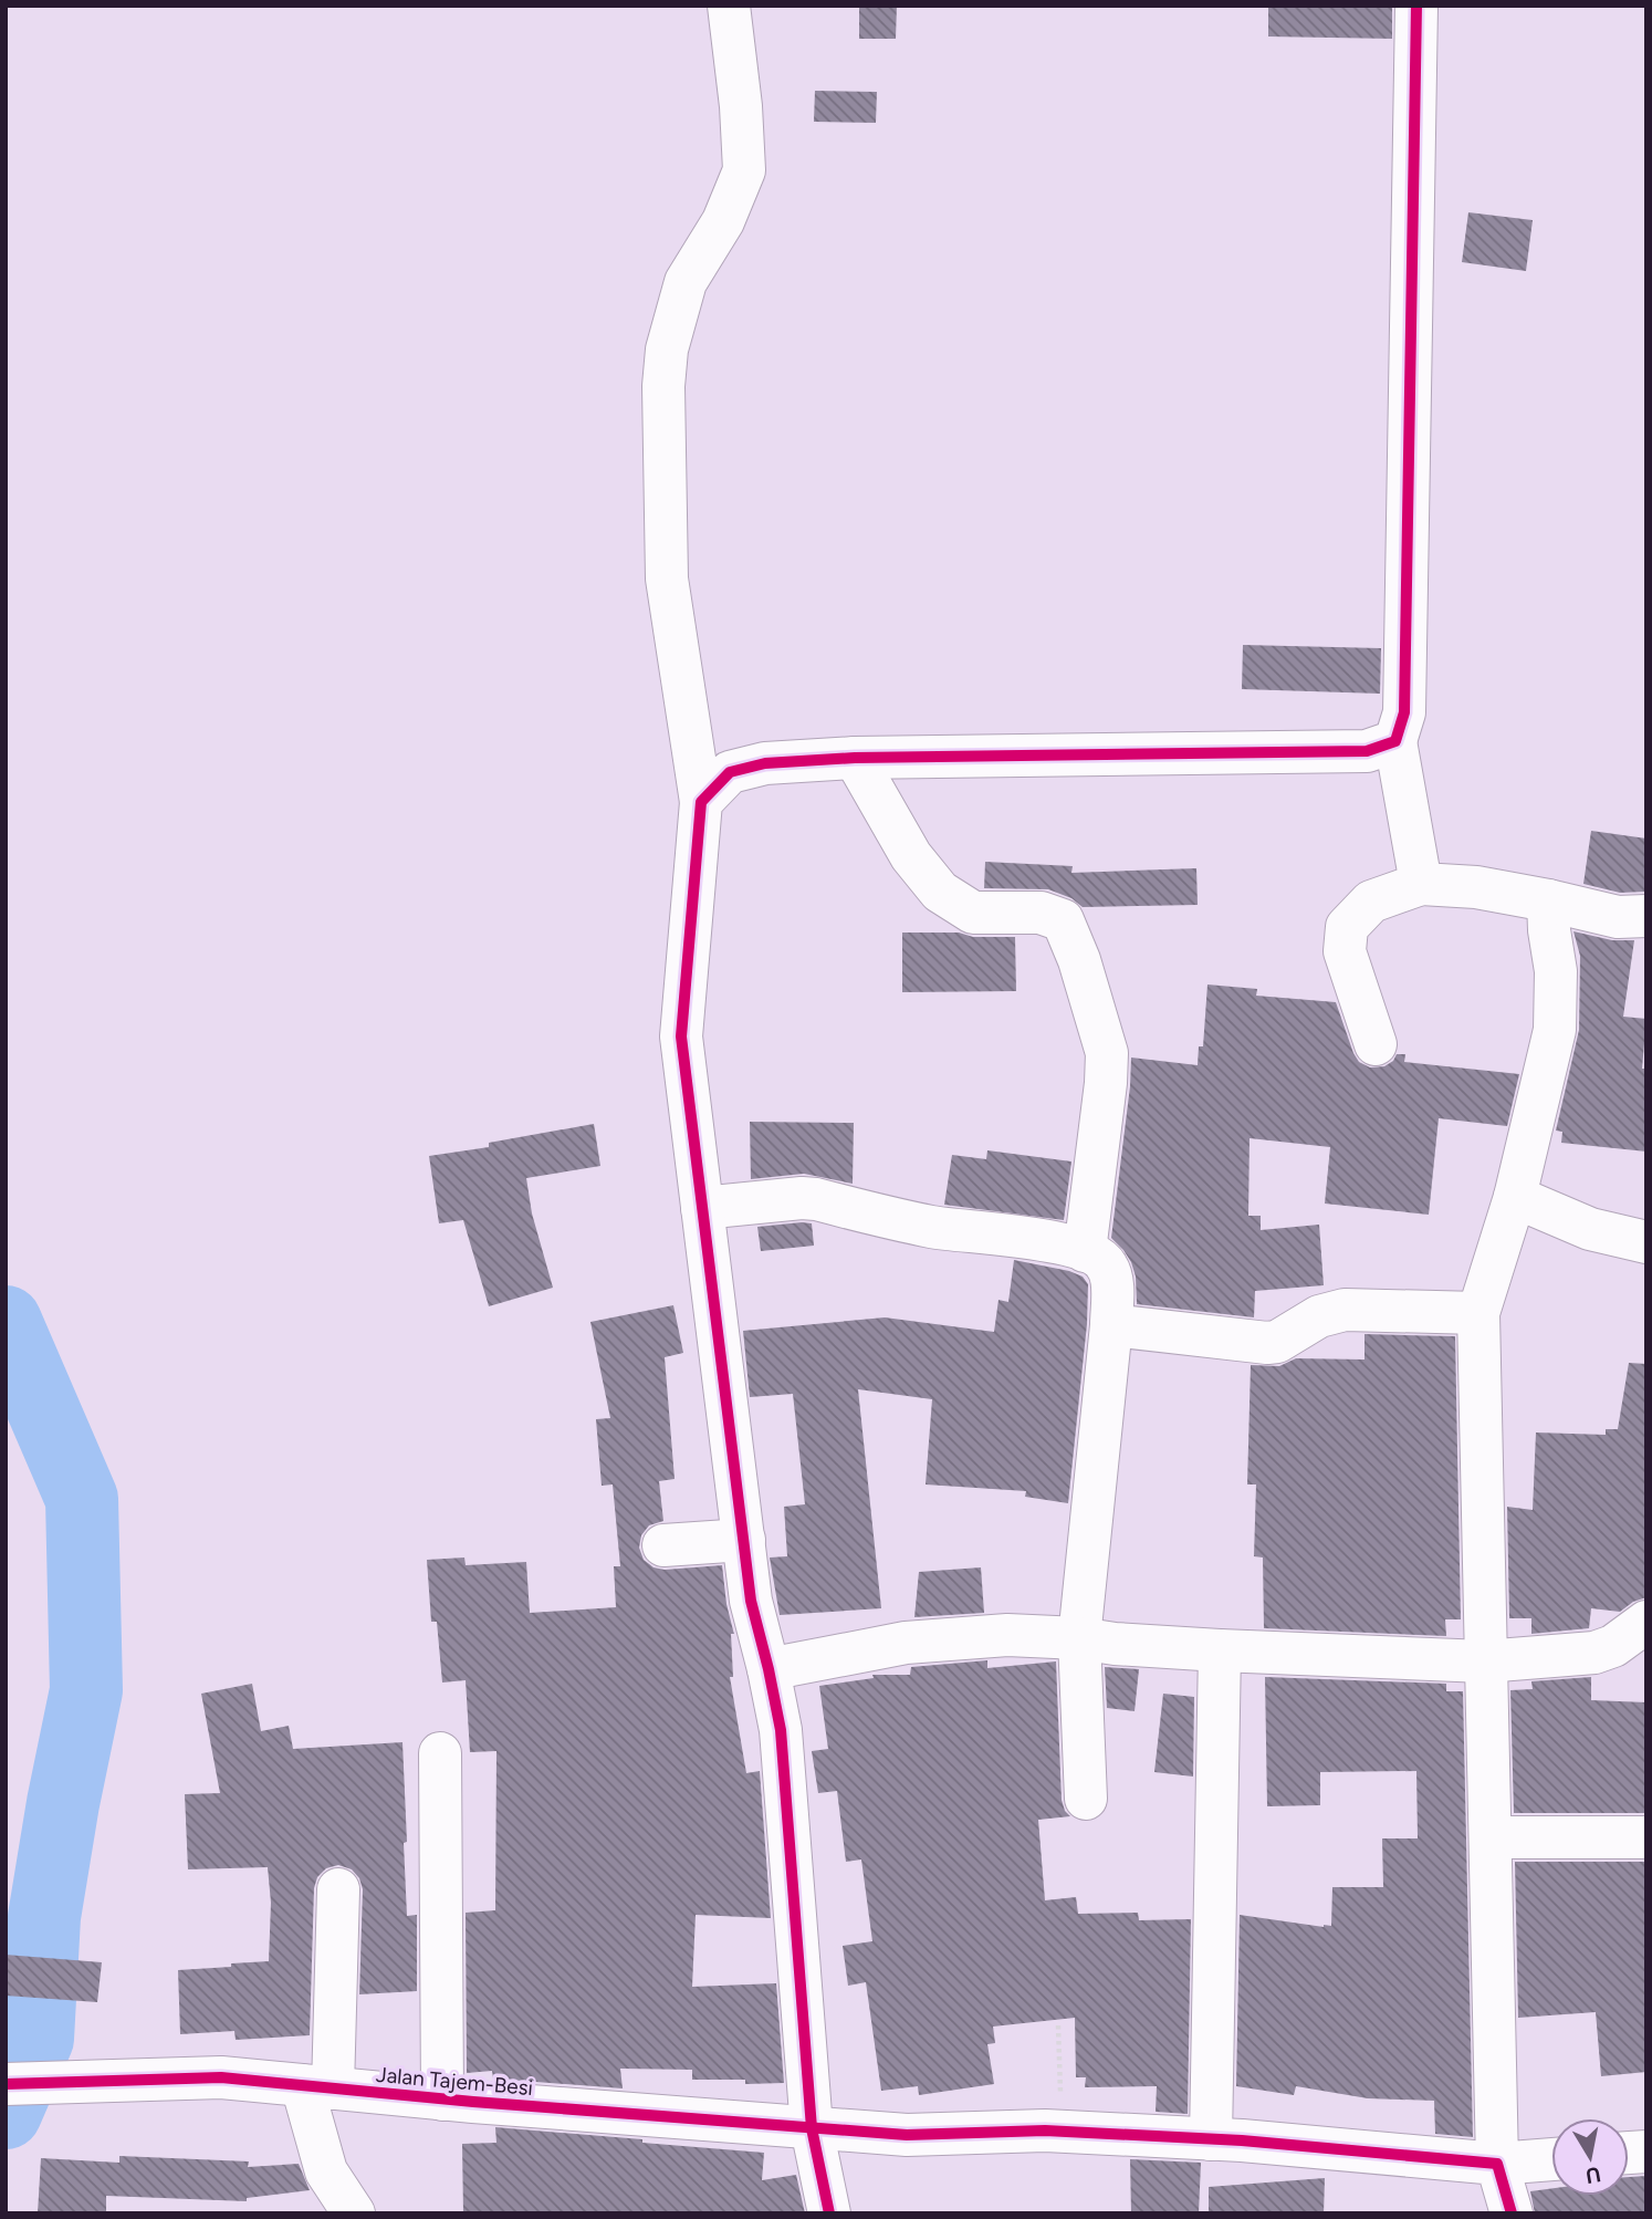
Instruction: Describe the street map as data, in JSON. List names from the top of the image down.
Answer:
{
  "streets": {
    "street": ["Jalan Tajem-Besi"]
  },
  "north": "bottom"
}
